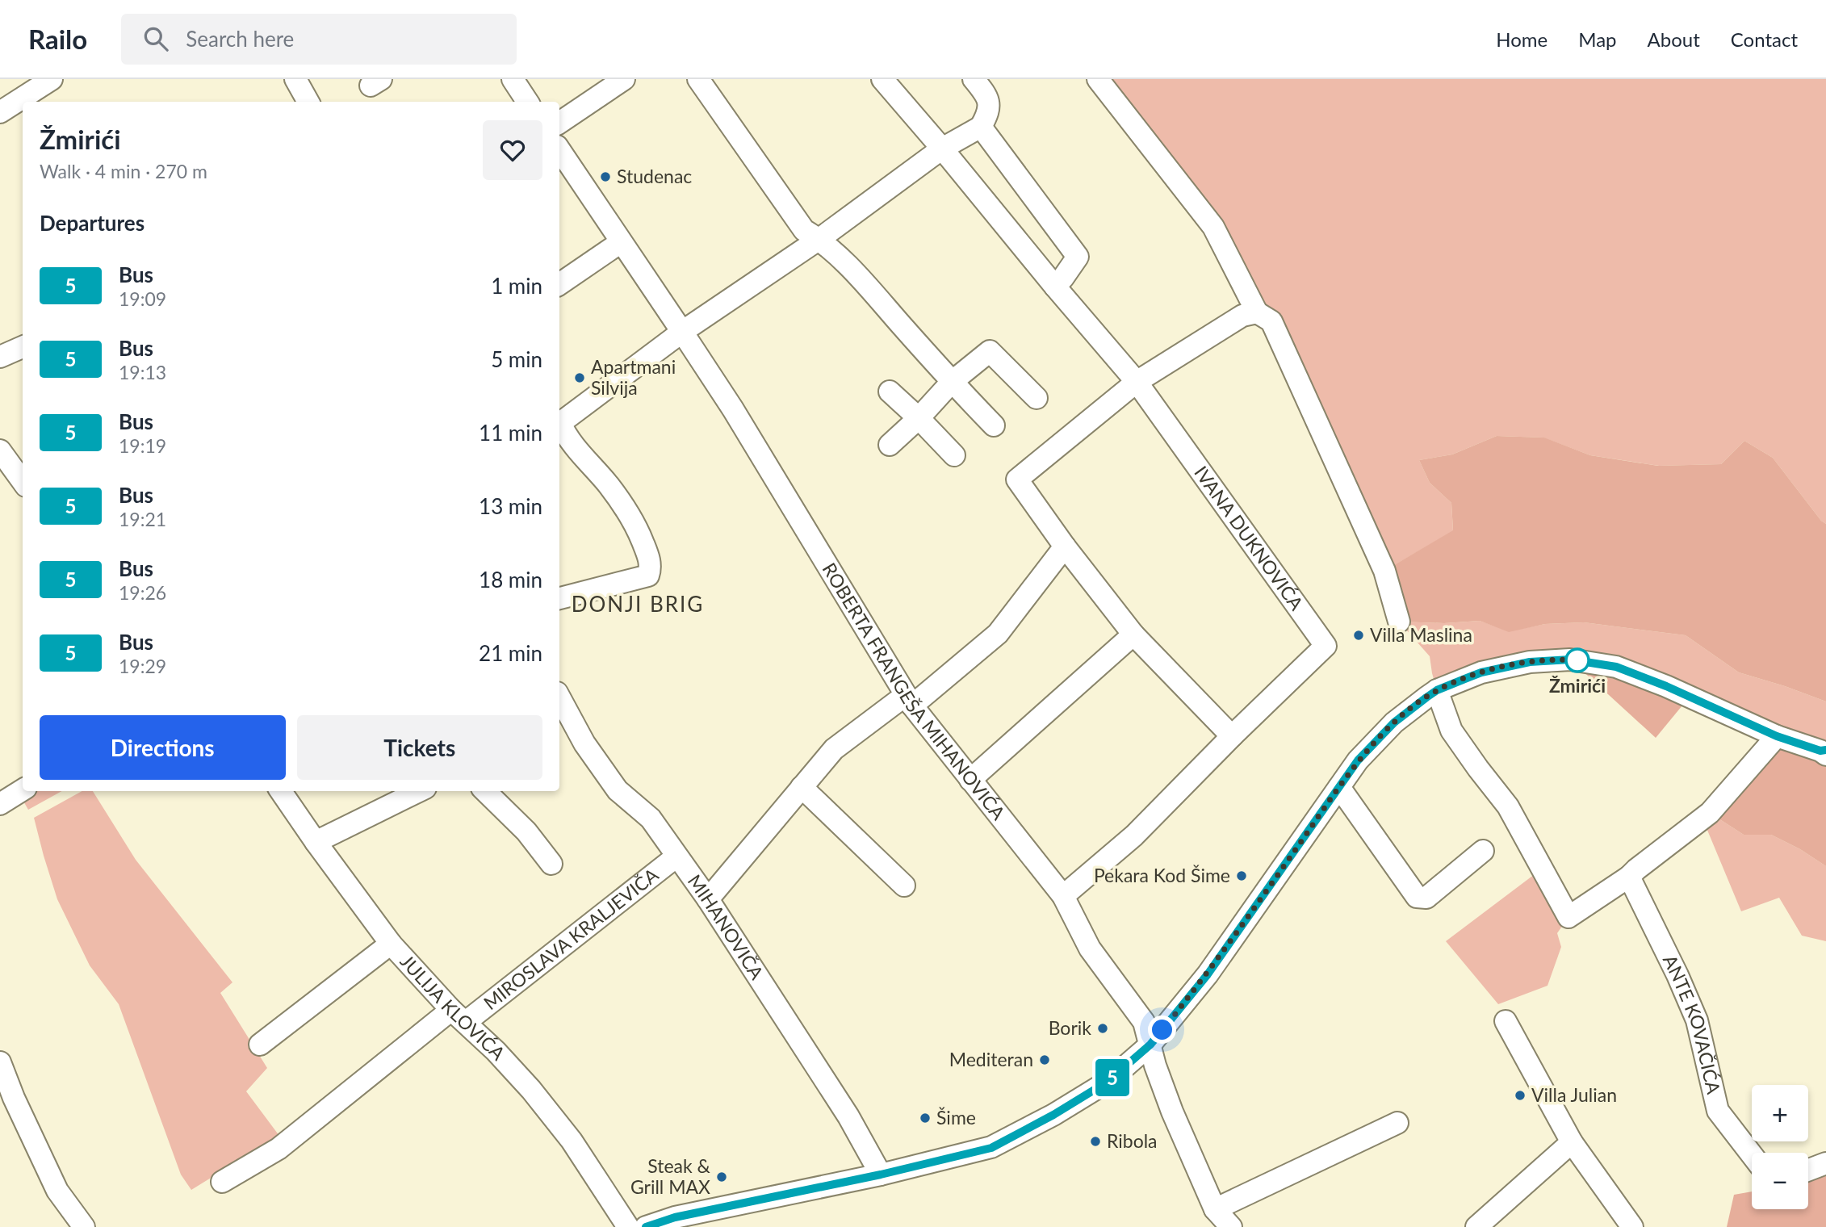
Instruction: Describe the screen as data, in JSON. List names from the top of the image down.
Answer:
{
  "streets": {
    "street": [
      "IVANA DUKNOVIĆA",
      "ROBERTA FRANGEŠA MIHANOVIĆA",
      "MIHANOVIČA",
      "MIROSLAVA KRALJEVIČA",
      "JULIJA KLOVIĆA",
      "ANTE KOVAČIĆA"
    ]
  },
  "crossings": [
    ["IVANA DUKNOVIĆA", "ROBERTA FRANGEŠA MIHANOVIĆA"],
    ["MIHANOVIČA", "MIROSLAVA KRALJEVIČA"],
    ["MIROSLAVA KRALJEVIČA", "JULIJA KLOVIĆA"]
  ],
  "districts": ["DONJI BRIG"],
  "places": [
    "Studenac",
    "Apartmani Silvija",
    "Villa Maslina",
    "Žmirići",
    "Pekara Kod Šime",
    "Borik",
    "Mediteran",
    "Villa Julian",
    "Šime",
    "Ribola",
    "Steak & Grill MAX"
  ],
  "lines": ["bus line 5"],
  "page": {
    "header": "Railo",
    "search": "Search here",
    "nav": [
      "Home",
      "Map",
      "About",
      "Contact"
    ],
    "on_map": "5",
    "heading": [
      ["Žmirići", "Walk · 4 min · 270 m"],
      "Departures"
    ],
    "list": [
      {
        "mark": "5",
        "name": "Bus",
        "note": "19:09",
        "value": "1 min"
      },
      {
        "mark": "5",
        "name": "Bus",
        "note": "19:13",
        "value": "5 min"
      },
      {
        "mark": "5",
        "name": "Bus",
        "note": "19:19",
        "value": "11 min"
      },
      {
        "mark": "5",
        "name": "Bus",
        "note": "19:21",
        "value": "13 min"
      },
      {
        "mark": "5",
        "name": "Bus",
        "note": "19:26",
        "value": "18 min"
      },
      {
        "mark": "5",
        "name": "Bus",
        "note": "19:29",
        "value": "21 min"
      }
    ],
    "buttons": ["Directions", "Tickets"],
    "map_buttons": ["+", "−"]
  }
}
